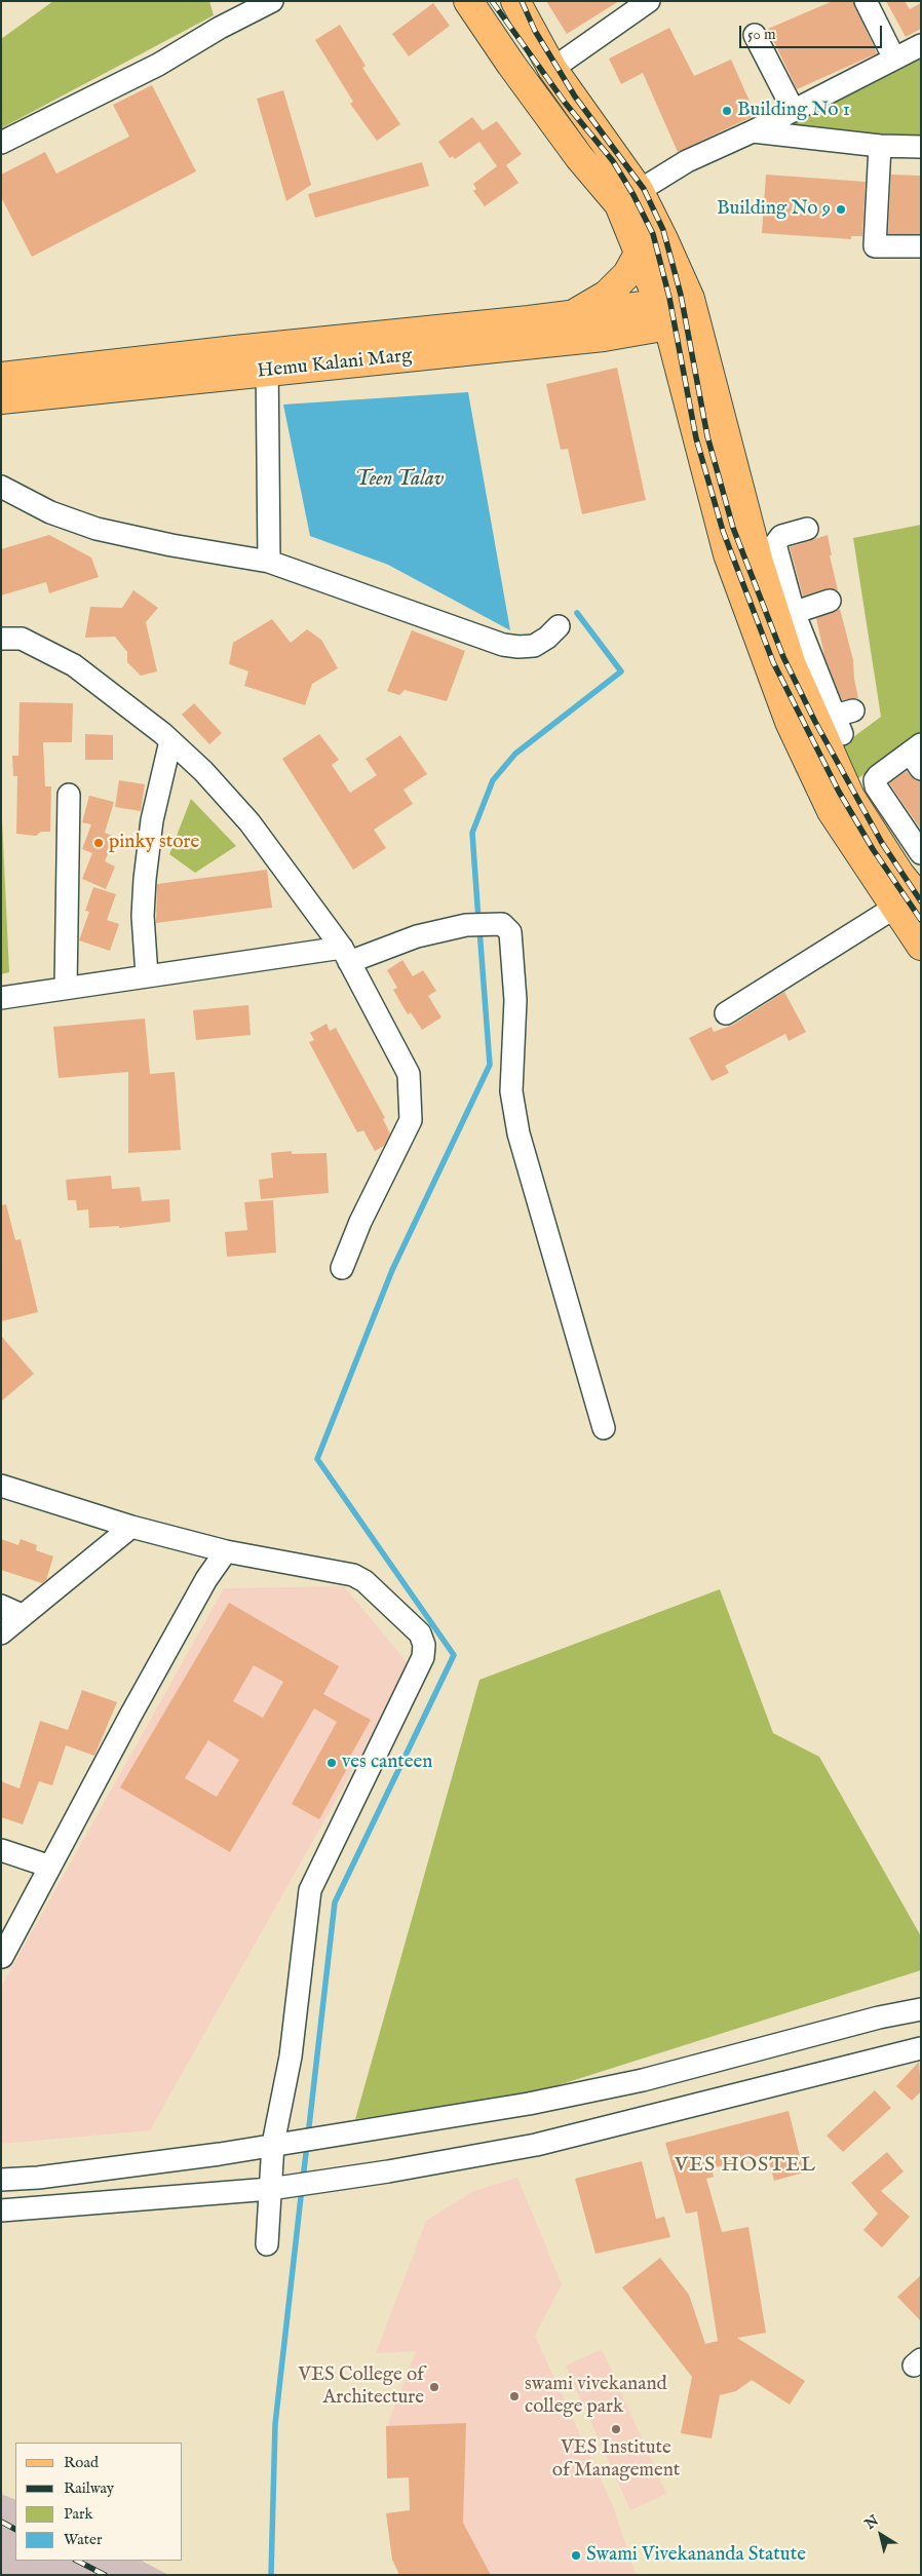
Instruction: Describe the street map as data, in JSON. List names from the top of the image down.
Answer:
{
  "streets": {
    "main road": ["Hemu Kalani Marg"]
  },
  "districts": ["VES HOSTEL"],
  "water": ["Teen Talav"],
  "places": [
    "Building No 1",
    "Building No 9",
    "pinky store",
    "ves canteen",
    "VES College of Architecture",
    "swami vivekanand college park",
    "VES Institute of Management",
    "Swami Vivekananda Statute"
  ],
  "legend": [
    "Road",
    "Railway",
    "Park",
    "Water"
  ],
  "scale_bar": "50 m",
  "north": "top left"
}
